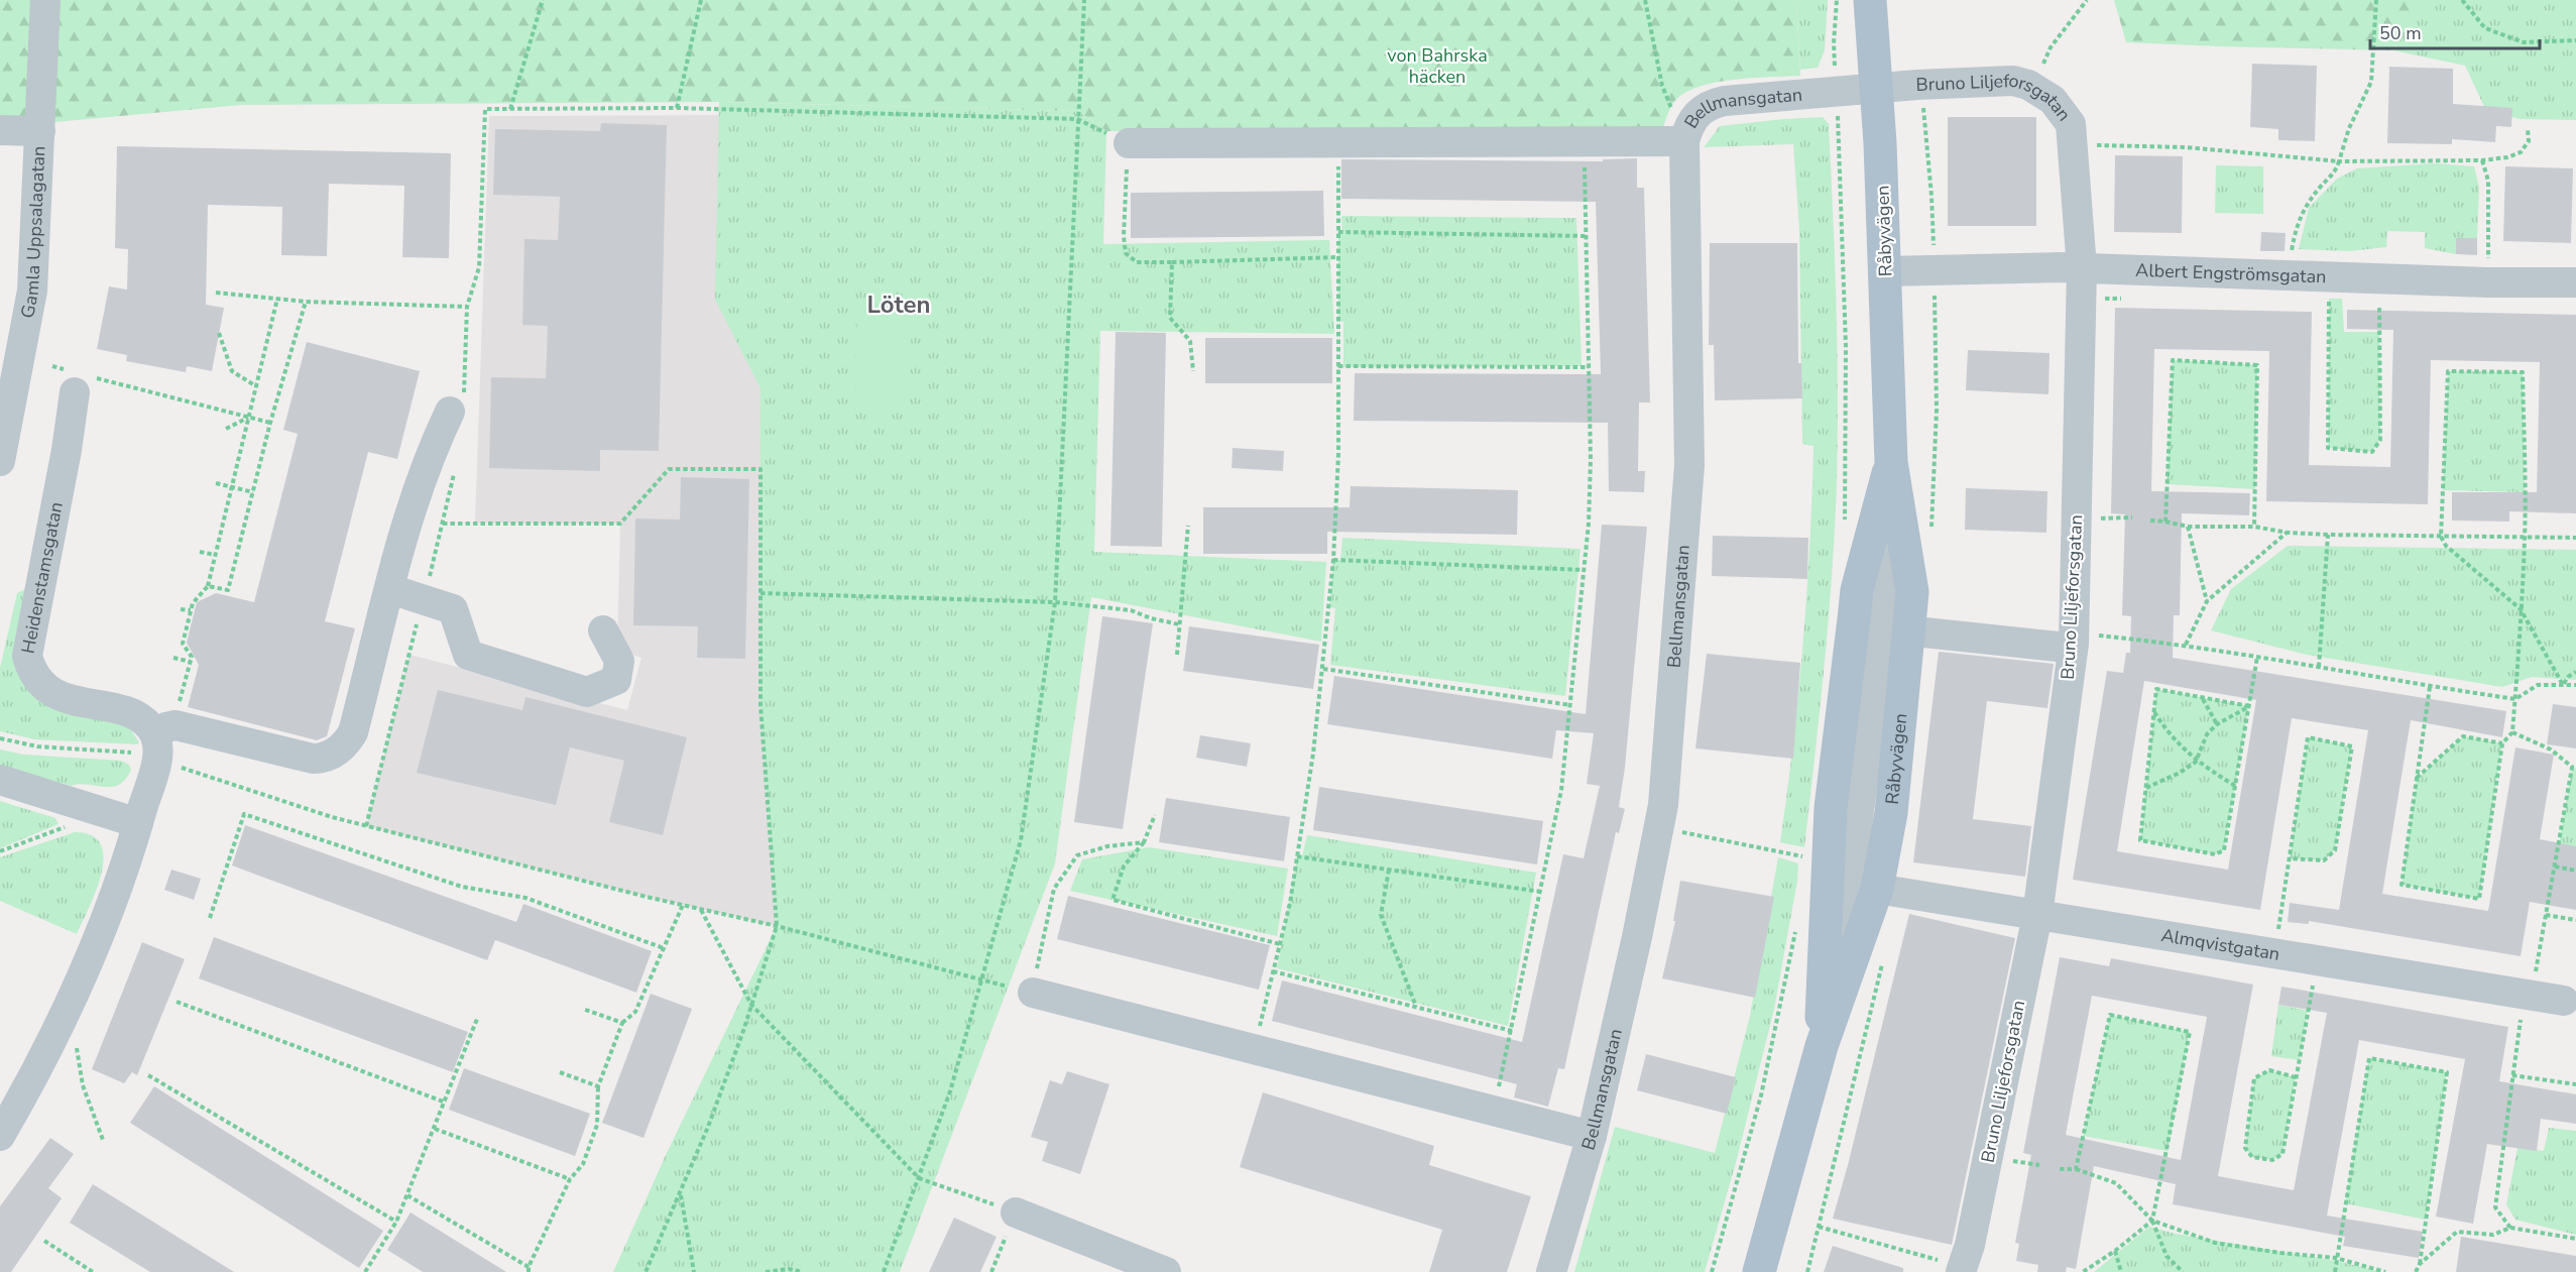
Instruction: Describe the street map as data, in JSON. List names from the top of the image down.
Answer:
{
  "streets": {
    "main road": ["Råbyvägen"],
    "street": [
      "Bruno Liljeforsgatan",
      "Bellmansgatan",
      "Gamla Uppsalagatan",
      "Albert Engströmsgatan",
      "Heidenstamsgatan",
      "Almqvistgatan"
    ]
  },
  "crossings": [
    ["Bruno Liljeforsgatan", "Bellmansgatan"],
    ["Bruno Liljeforsgatan", "Råbyvägen"],
    ["Bruno Liljeforsgatan", "Albert Engströmsgatan"],
    ["Bruno Liljeforsgatan", "Almqvistgatan"],
    ["Bellmansgatan", "Råbyvägen"],
    ["Råbyvägen", "Albert Engströmsgatan"],
    ["Råbyvägen", "Almqvistgatan"]
  ],
  "districts": ["Löten"],
  "parks": ["von Bahrska häcken"],
  "scale_bar": "50 m"
}
